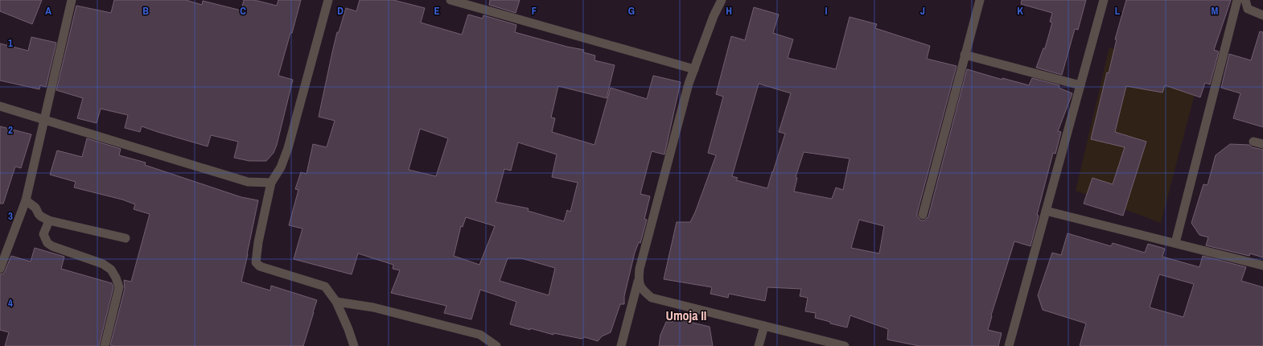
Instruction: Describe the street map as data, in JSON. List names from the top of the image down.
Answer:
{
  "districts": ["Umoja II"],
  "grid": {
    "columns": [
      "A",
      "B",
      "C",
      "D",
      "E",
      "F",
      "G",
      "H",
      "I",
      "J",
      "K",
      "L",
      "M"
    ],
    "rows": [
      "1",
      "2",
      "3",
      "4"
    ]
  }
}
